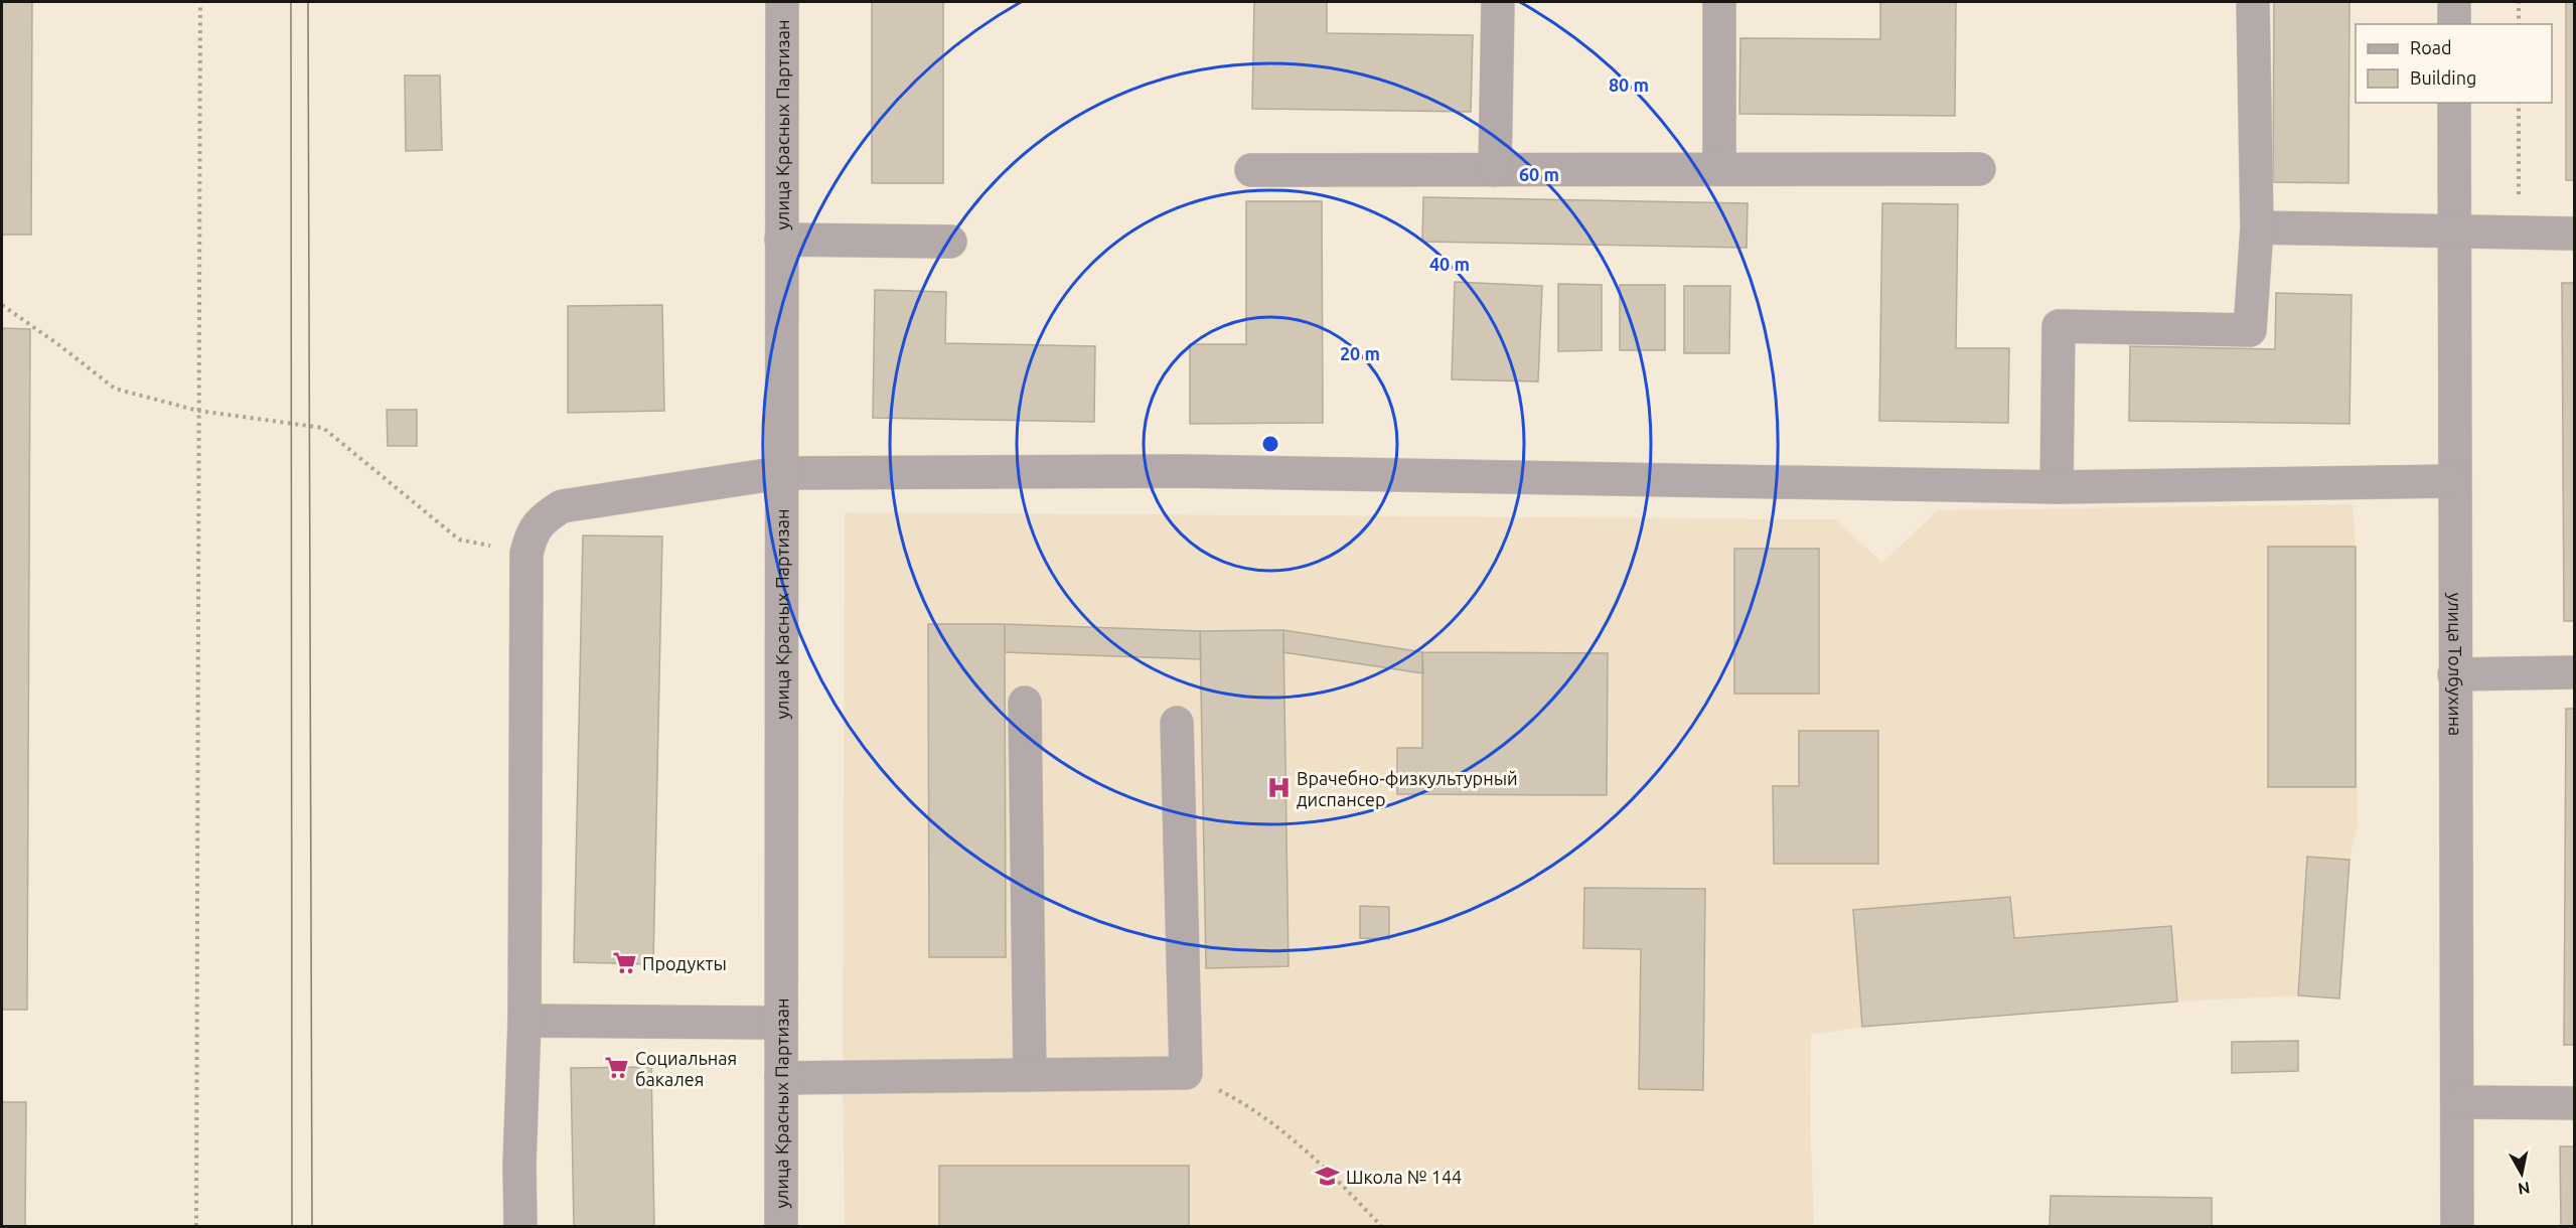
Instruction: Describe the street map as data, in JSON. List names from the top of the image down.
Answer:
{
  "streets": {
    "street": ["улица Красных Партизан", "улица Толбухина"]
  },
  "places": {
    "hospital": ["Врачебно-физкультурный диспансер"],
    "supermarket": ["Продукты", "Социальная бакалея"],
    "school or university": ["Школа № 144"]
  },
  "legend": ["Road", "Building"],
  "north": "bottom",
  "rings": [
    "80 m",
    "60 m",
    "40 m",
    "20 m"
  ]
}
